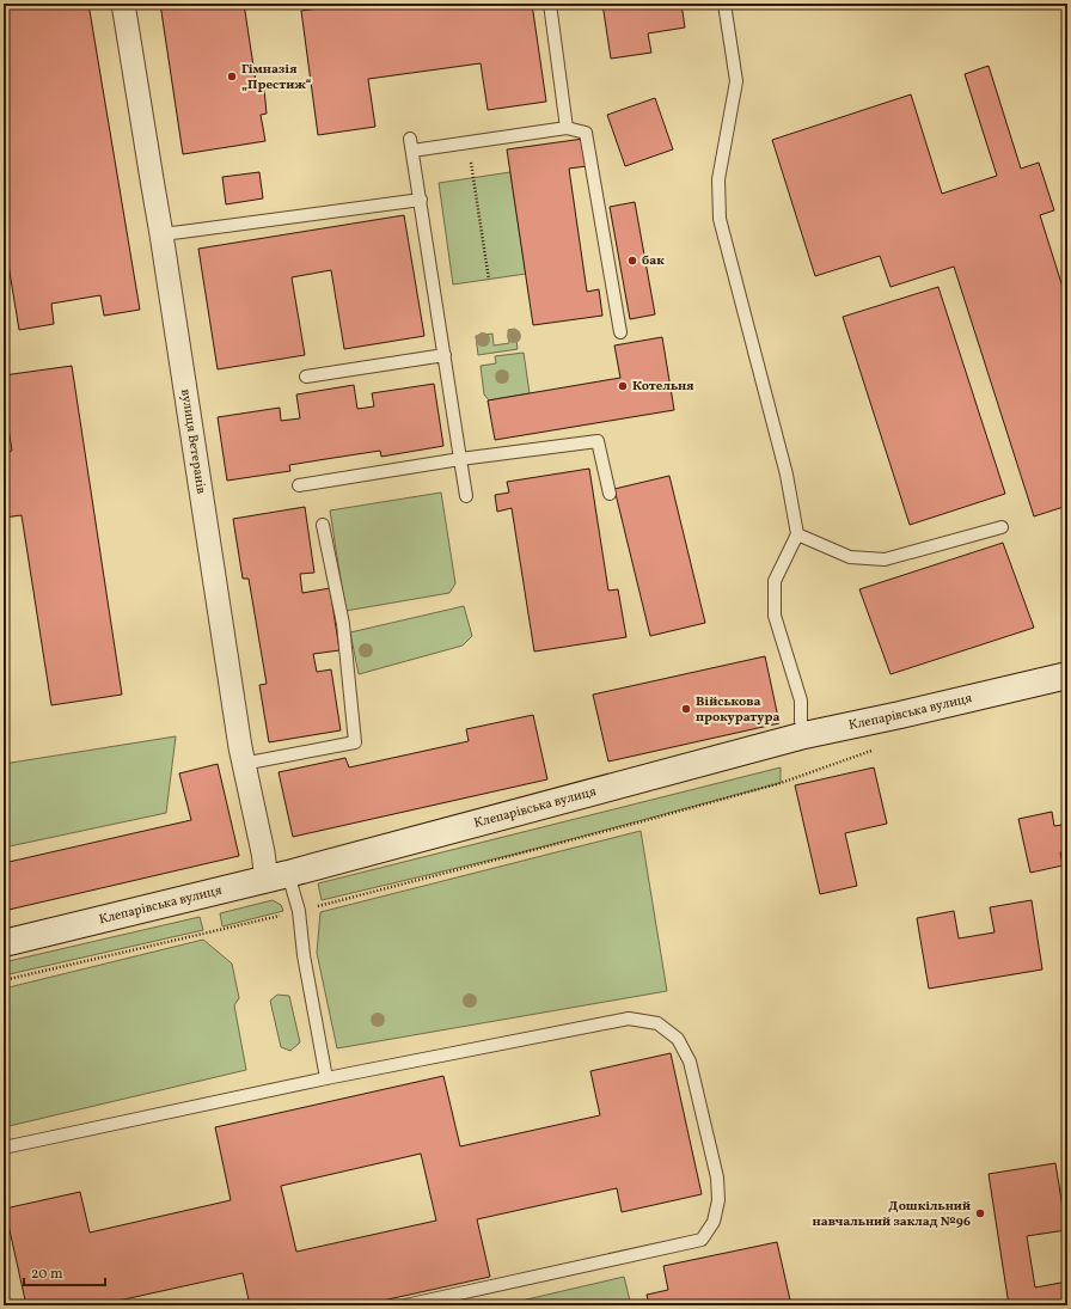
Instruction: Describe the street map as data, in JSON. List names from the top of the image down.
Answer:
{
  "streets": {
    "main road": ["Клепарівська вулиця"],
    "street": ["вулиця Ветеранів"]
  },
  "crossings": [
    ["вулиця Ветеранів", "Клепарівська вулиця"]
  ],
  "places": [
    "Гімназія „Престиж“",
    "бак",
    "Котельня",
    "Військова прокуратура",
    "Дошкільний навчальний заклад №96"
  ],
  "scale_bar": "20 m"
}
